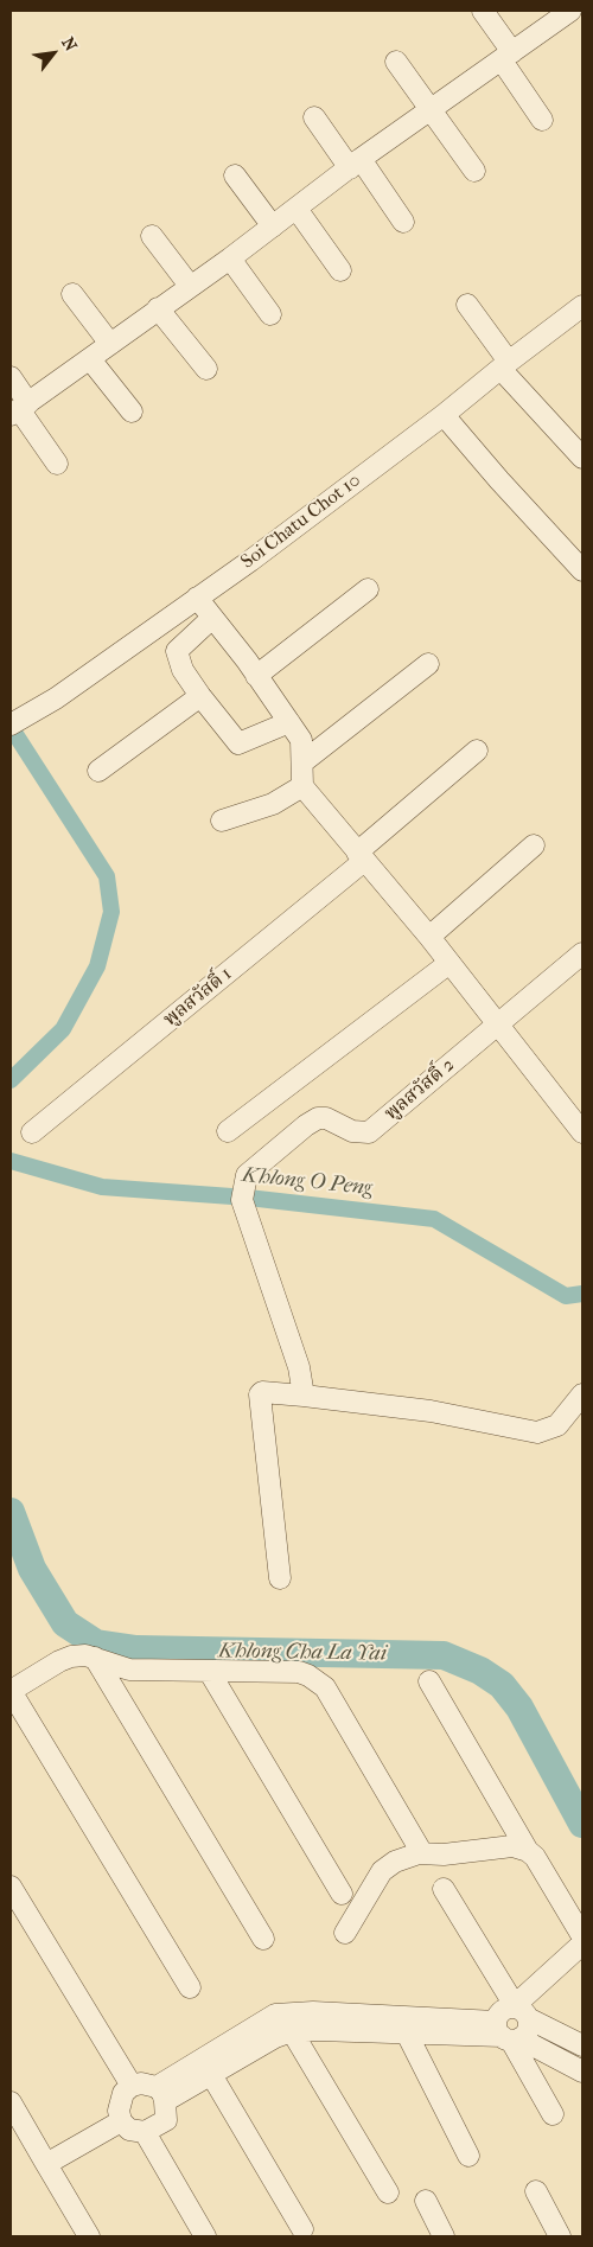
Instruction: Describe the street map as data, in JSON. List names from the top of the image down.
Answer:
{
  "streets": {
    "street": ["Soi Chatu Chot 10", "พูลสวัสดิ์ 1", "พูลสวัสดิ์ 2"]
  },
  "water": ["Khlong O Peng", "Khlong Cha La Yai"],
  "north": "top right"
}
